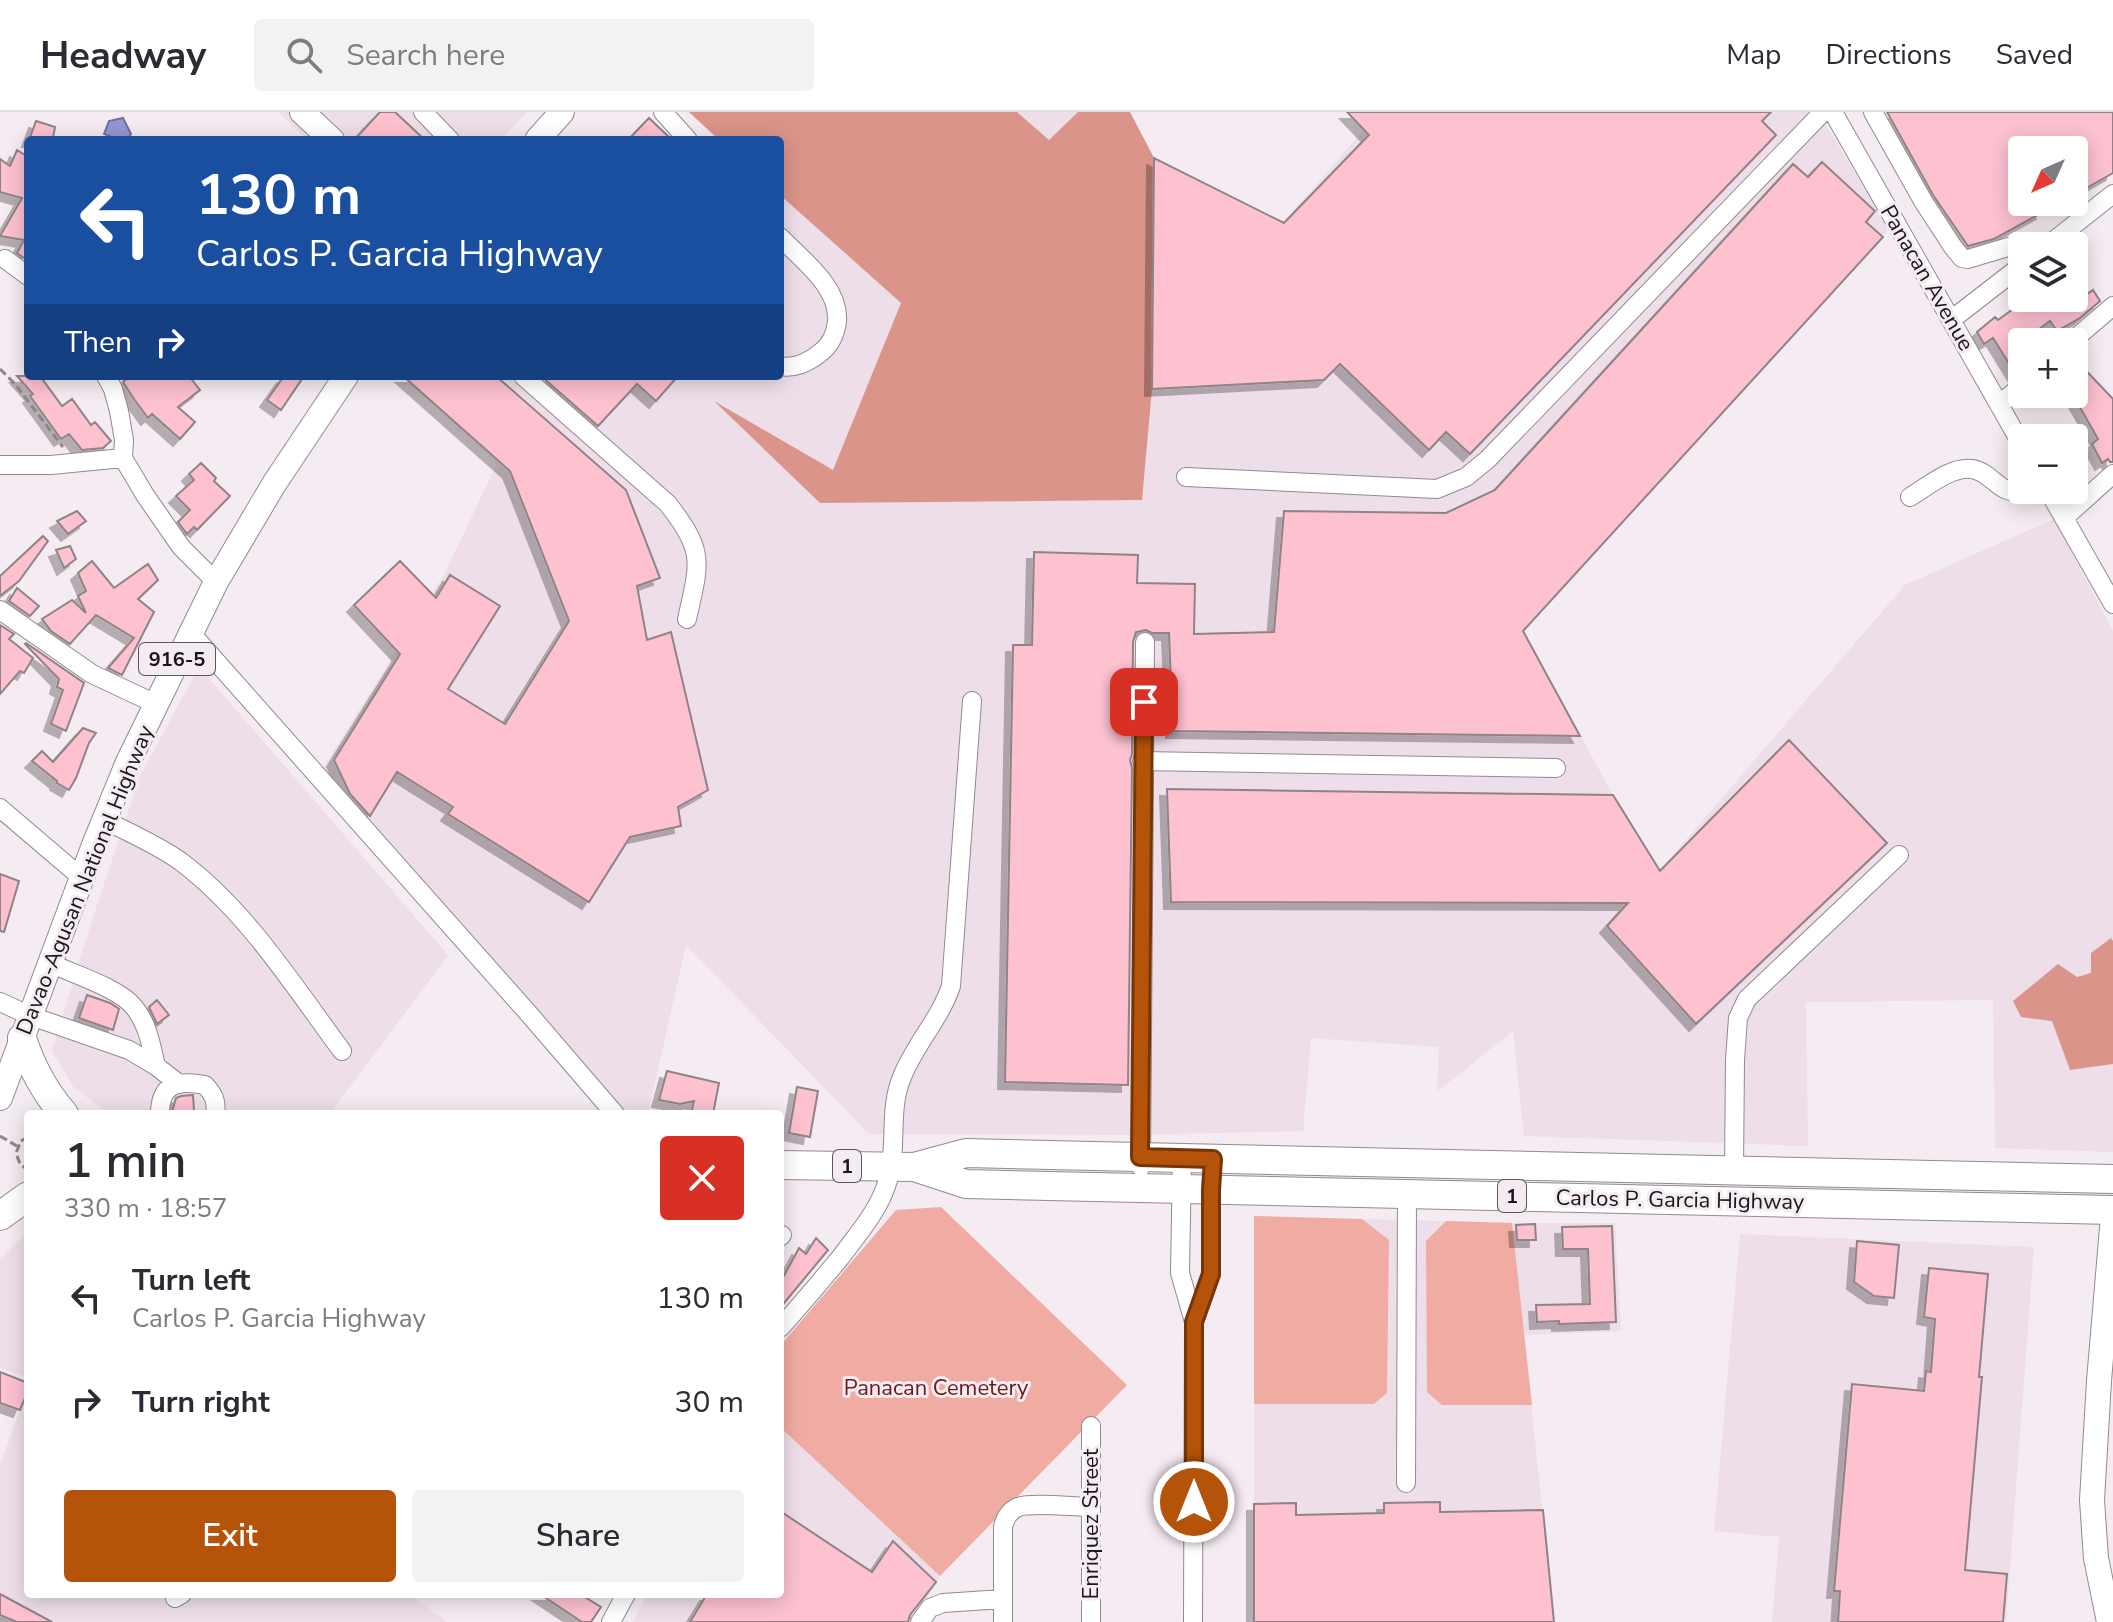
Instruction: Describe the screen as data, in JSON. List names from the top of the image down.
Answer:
{
  "streets": {
    "highway": ["1", "Carlos P. Garcia Highway"],
    "main road": ["916-5", "Davao-Agusan National Highway"],
    "street": ["Panacan Avenue", "Enriquez Street"]
  },
  "parks": ["Panacan Cemetery"],
  "north": "bottom left",
  "page": {
    "header": "Headway",
    "search": "Search here",
    "nav": ["Map", "Directions", "Saved"],
    "map_buttons": ["+", "−"],
    "turn": ["130 m", "Carlos P. Garcia Highway"],
    "then": "Then",
    "heading": ["1 min", "330 m · 18:57"],
    "list": [
      {
        "name": "Turn left",
        "note": "Carlos P. Garcia Highway",
        "value": "130 m"
      },
      {
        "name": "Turn right",
        "value": "30 m"
      }
    ],
    "buttons": ["Exit", "Share"]
  }
}
